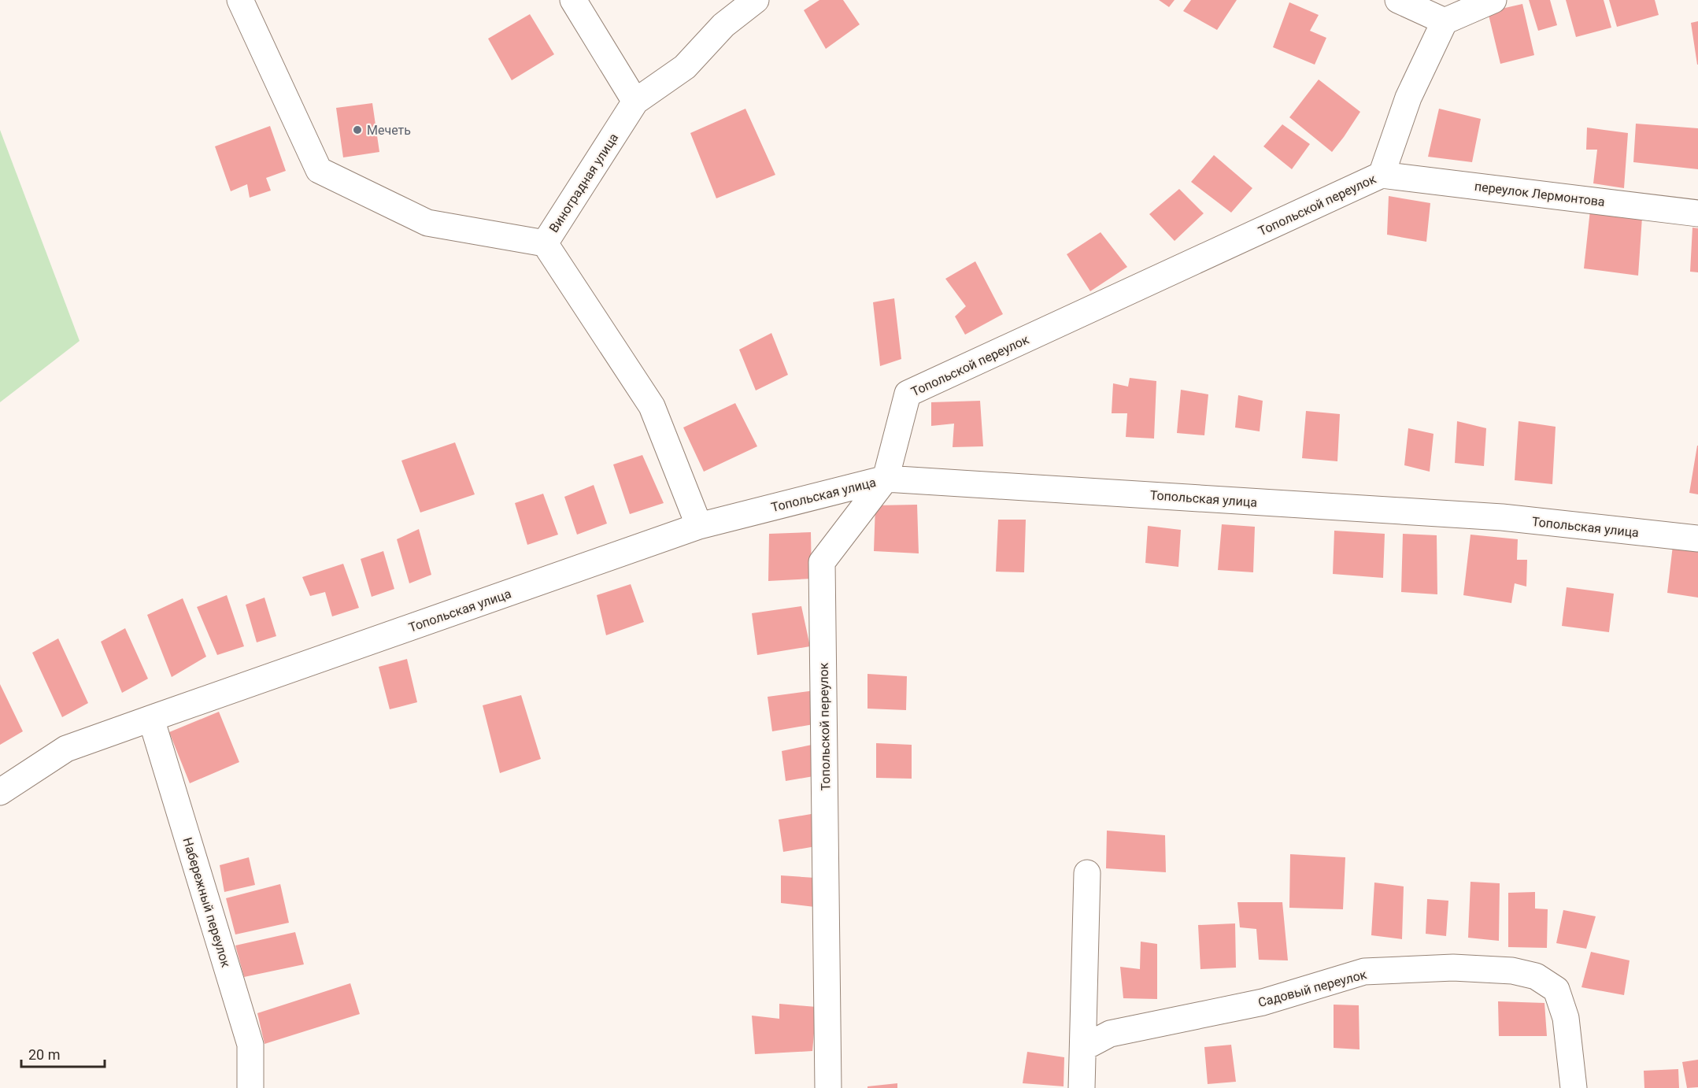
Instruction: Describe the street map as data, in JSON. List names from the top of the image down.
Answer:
{
  "streets": {
    "street": [
      "Виноградная улица",
      "переулок Лермонтова",
      "Топольской переулок",
      "Топольская улица",
      "Набережный переулок",
      "Садовый переулок"
    ]
  },
  "crossings": [
    ["переулок Лермонтова", "Топольской переулок"],
    ["Топольской переулок", "Топольская улица"],
    ["Топольская улица", "Набережный переулок"]
  ],
  "places": ["Мечеть"],
  "scale_bar": "20 m"
}
